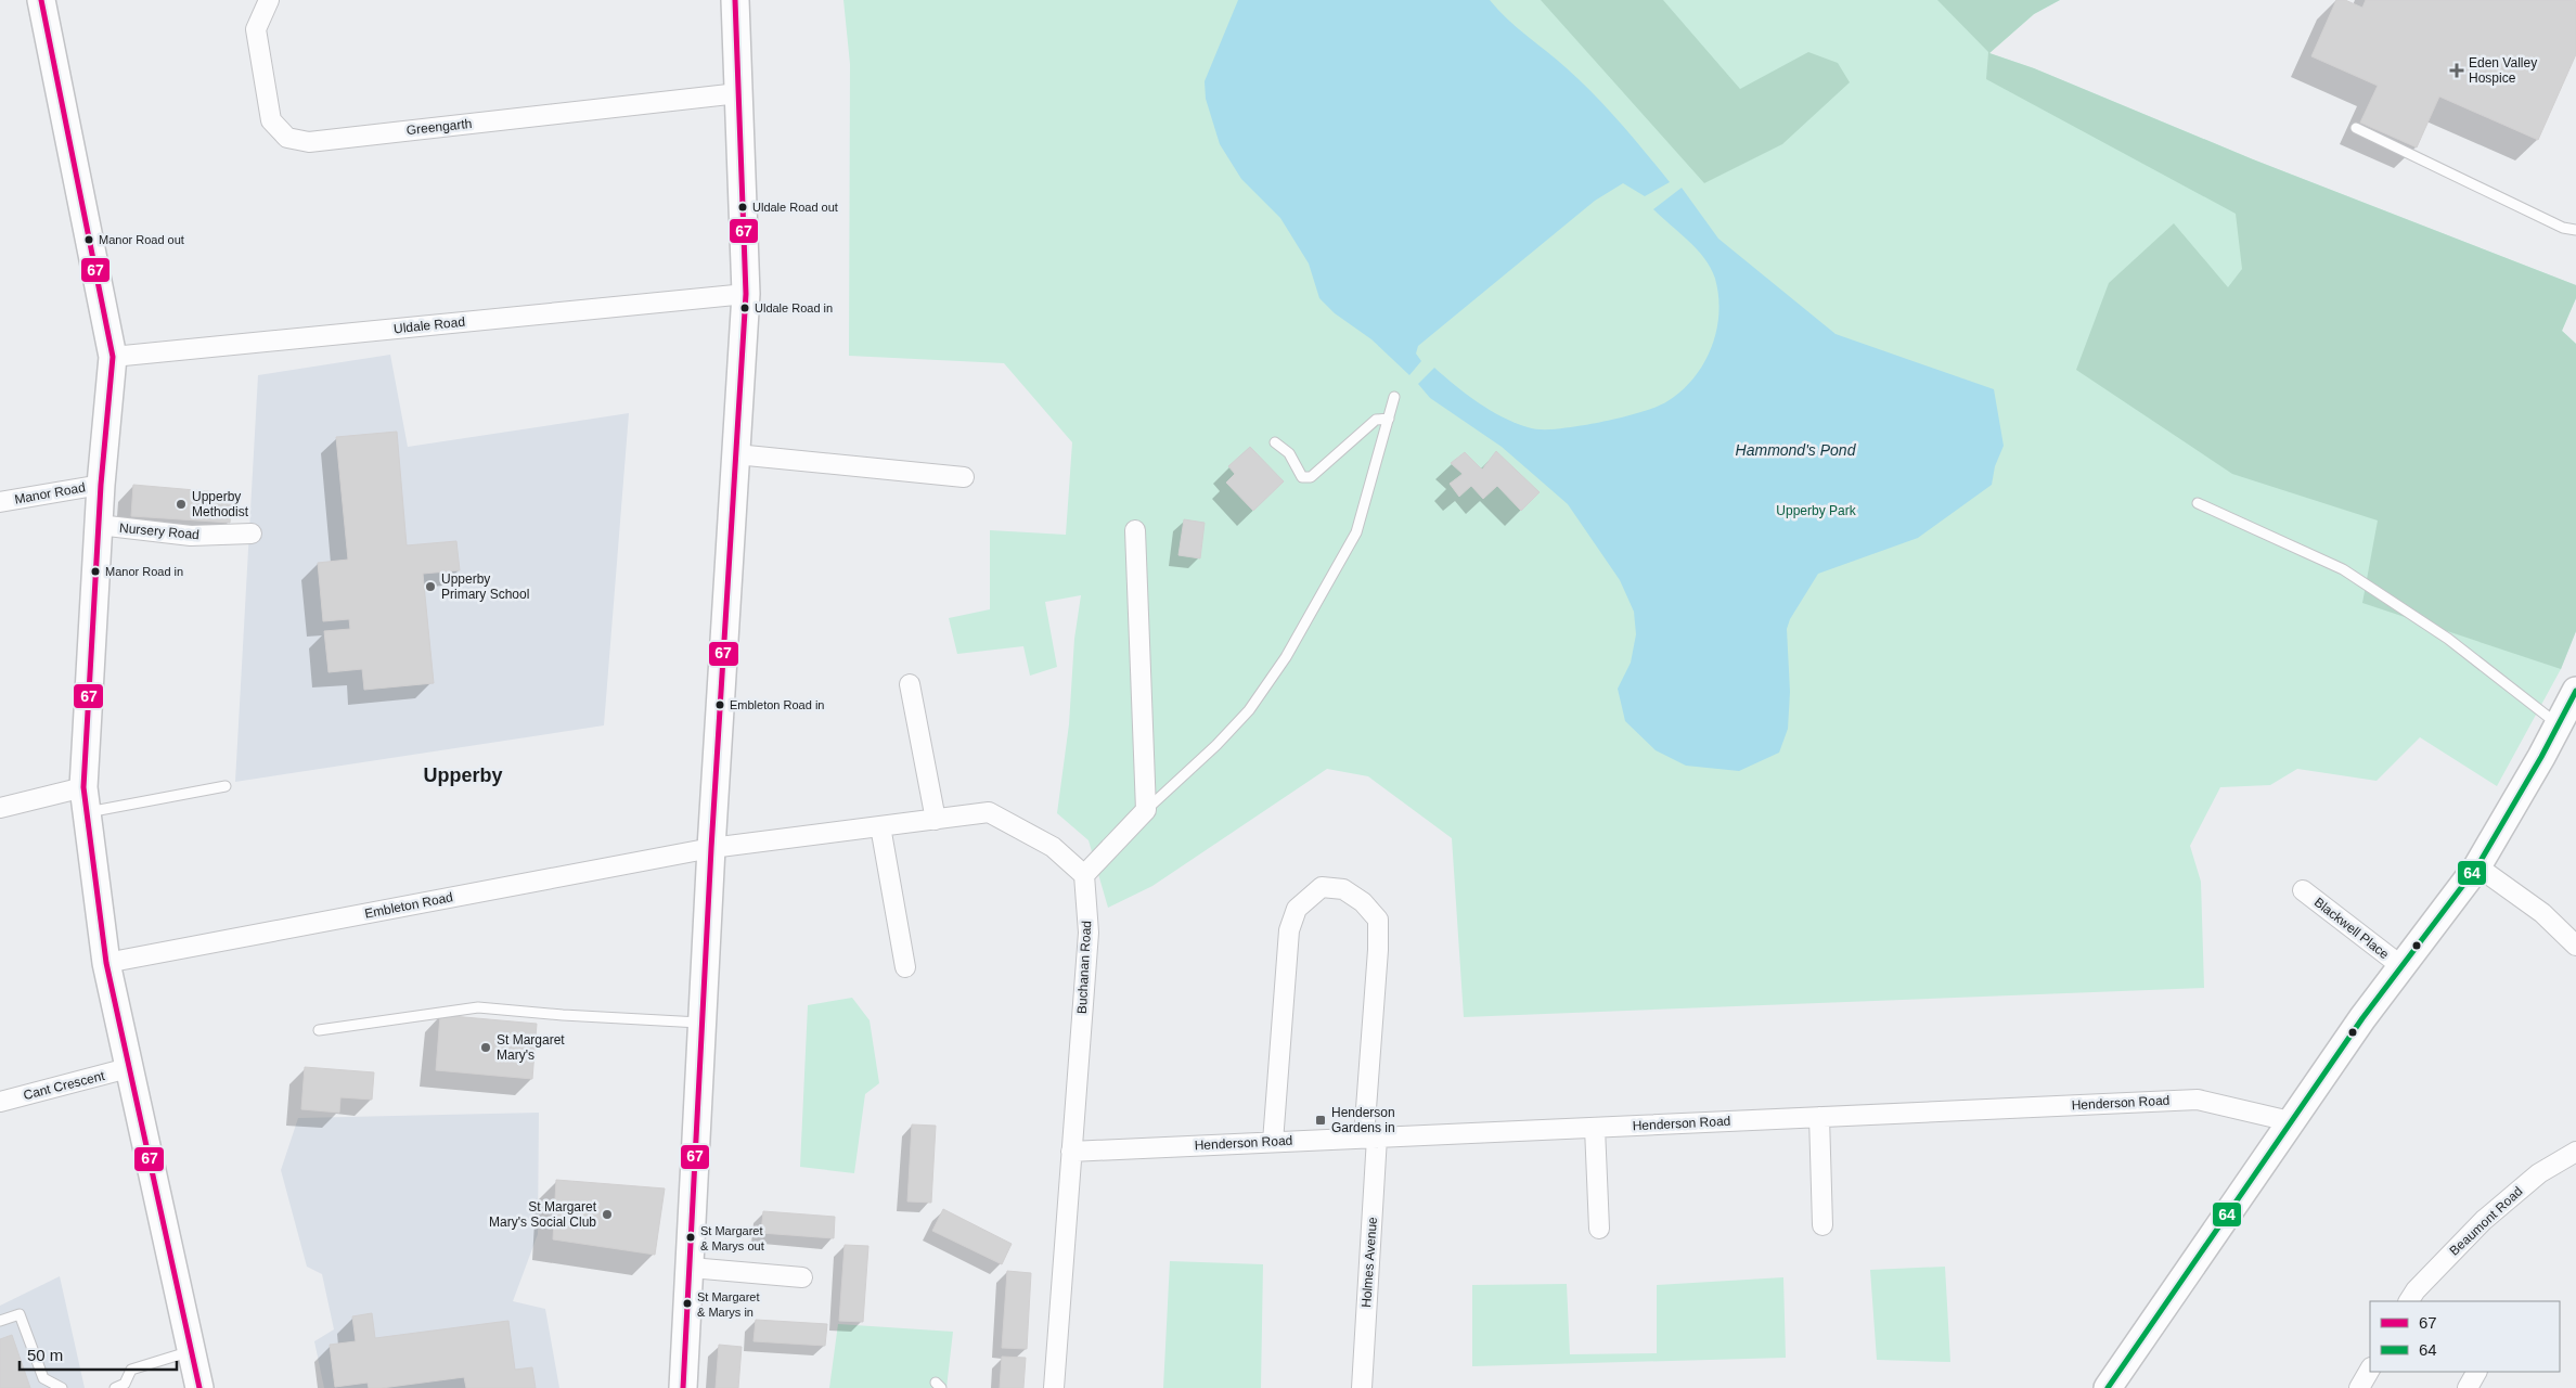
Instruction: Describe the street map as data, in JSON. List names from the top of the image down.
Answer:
{
  "streets": {
    "street": [
      "Greengarth",
      "Uldale Road",
      "Manor Road",
      "Nursery Road",
      "Embleton Road",
      "Blackwell Place",
      "Buchanan Road",
      "Cant Crescent",
      "Henderson Road",
      "Beaumont Road",
      "Holmes Avenue"
    ]
  },
  "crossings": [
    ["Buchanan Road", "Henderson Road"],
    ["Henderson Road", "Holmes Avenue"]
  ],
  "districts": ["Upperby"],
  "water": ["Hammond's Pond"],
  "parks": ["Upperby Park"],
  "places": {
    "health": ["Eden Valley Hospice"],
    "other": [
      "Uldale Road out",
      "Manor Road out",
      "Uldale Road in",
      "Upperby Methodist",
      "Manor Road in",
      "Upperby Primary School",
      "Embleton Road in",
      "St Margaret Mary's",
      "St Margaret Mary's Social Club",
      "St Margaret & Marys out",
      "St Margaret & Marys in"
    ],
    "transit": ["Henderson Gardens in"]
  },
  "lines": ["transit line 67", "transit line 64"],
  "legend": ["67", "64"],
  "scale_bar": "50 m"
}
